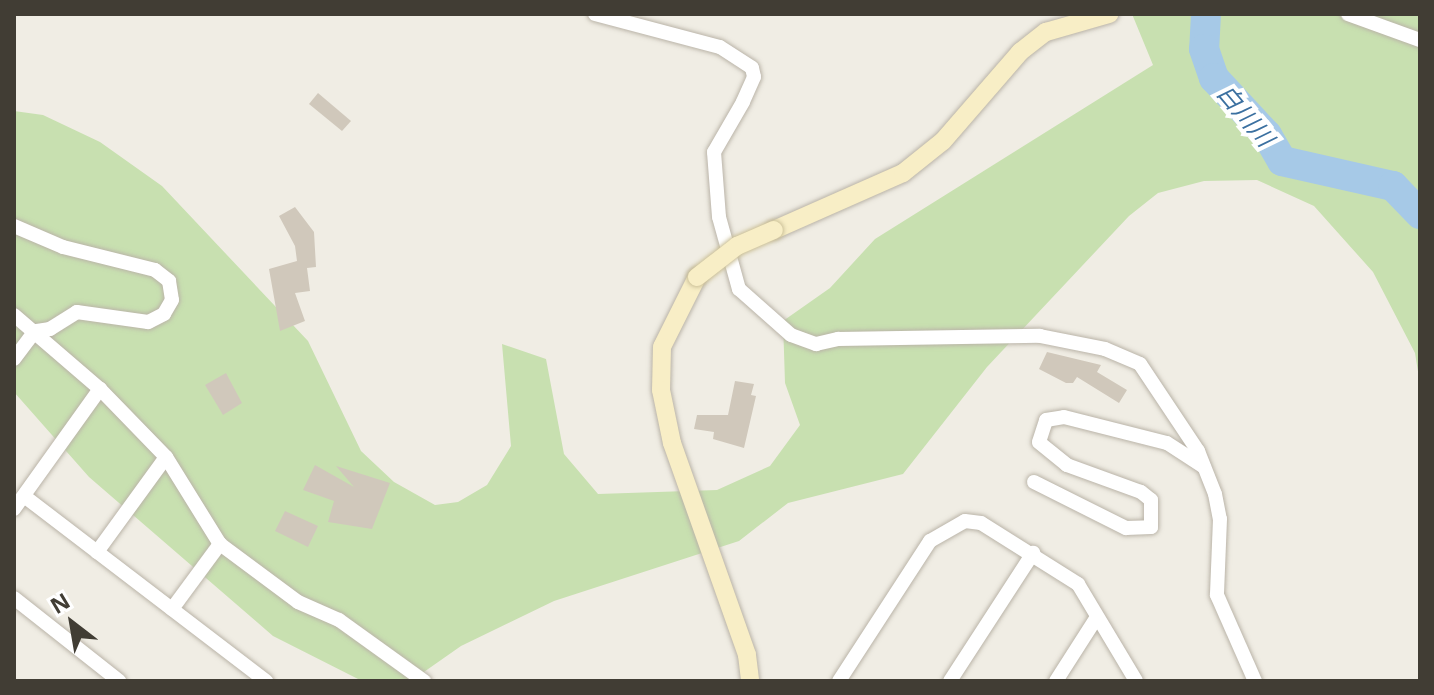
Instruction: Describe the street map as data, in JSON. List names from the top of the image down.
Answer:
{
  "water": ["白川川"],
  "north": "top left"
}
